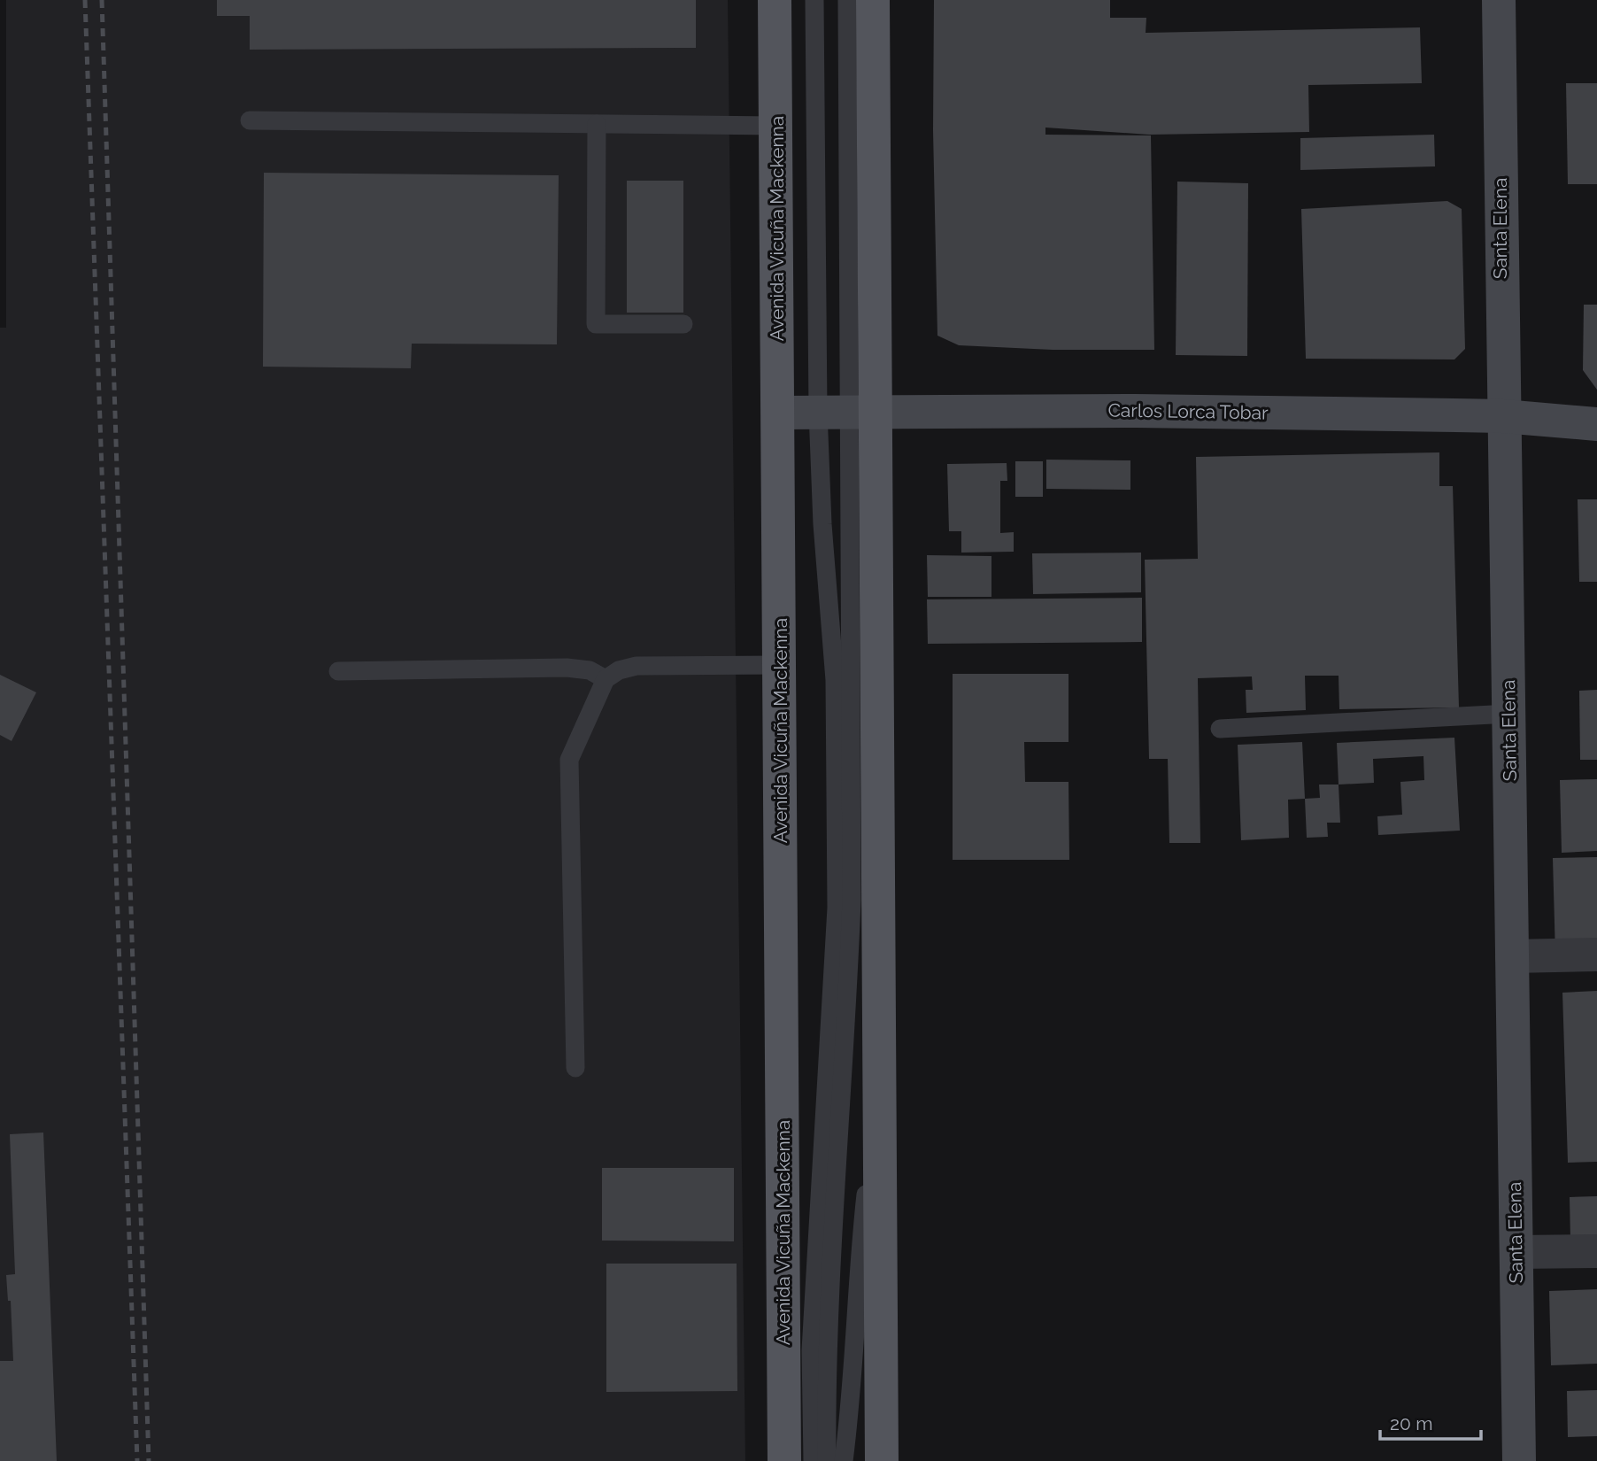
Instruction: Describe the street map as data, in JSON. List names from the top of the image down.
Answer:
{
  "streets": {
    "main road": ["Avenida Vicuña Mackenna"],
    "street": ["Santa Elena", "Carlos Lorca Tobar"]
  },
  "crossings": [
    ["Avenida Vicuña Mackenna", "Carlos Lorca Tobar"],
    ["Santa Elena", "Carlos Lorca Tobar"]
  ],
  "scale_bar": "20 m"
}
